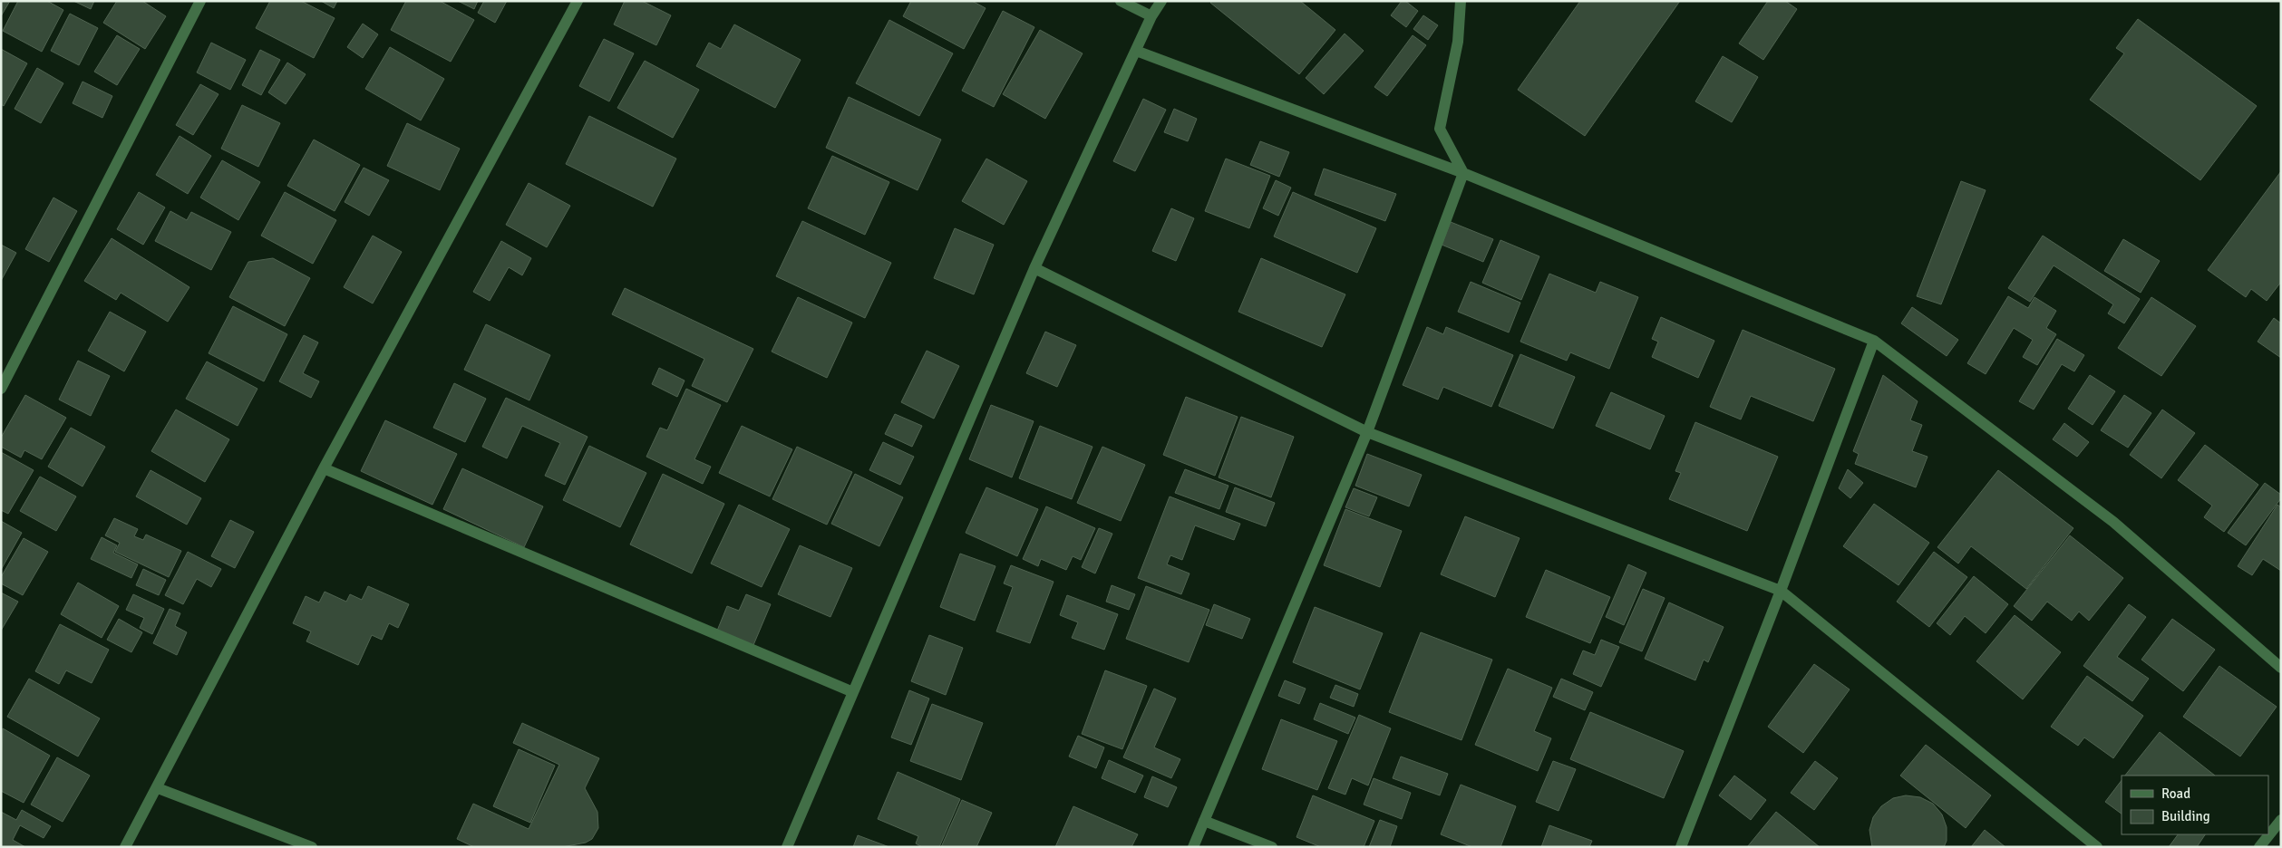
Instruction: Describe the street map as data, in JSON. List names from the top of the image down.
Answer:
{
  "legend": ["Road", "Building"]
}
